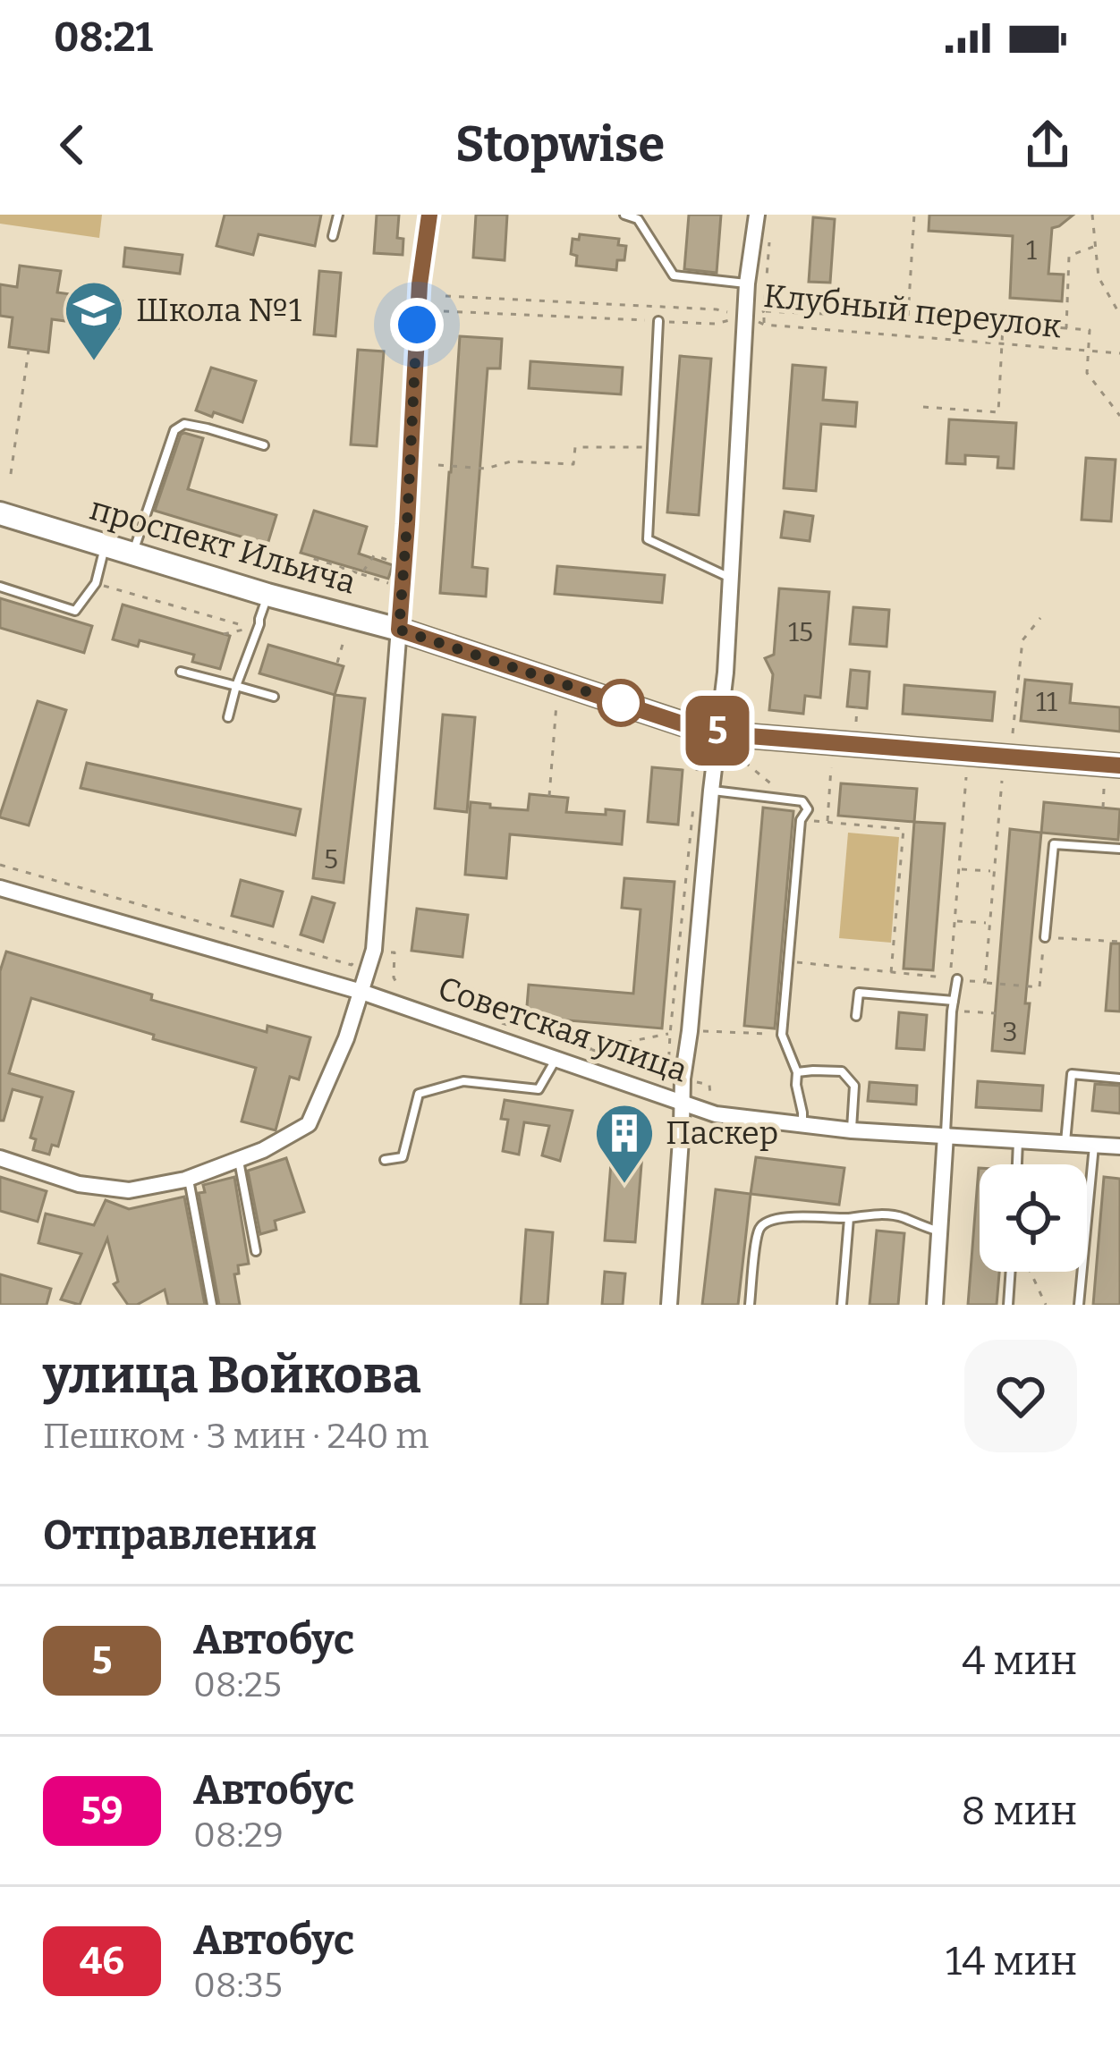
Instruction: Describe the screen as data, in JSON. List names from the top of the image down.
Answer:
{
  "streets": {
    "street": ["проспект Ильича", "Советская улица"],
    "path": ["Клубный переулок"]
  },
  "places": {
    "school or university": ["Школа №1"],
    "building": ["Паскер"]
  },
  "lines": ["bus line 5"],
  "house_numbers": [
    "1",
    "15",
    "11",
    "5",
    "3"
  ],
  "page": {
    "status": "08:21",
    "header": "Stopwise",
    "on_map": "5",
    "heading": [
      ["улица Войкова", "Пешком · 3 мин · 240 m"],
      "Отправления"
    ],
    "list": [
      {
        "mark": "5",
        "name": "Автобус",
        "note": "08:25",
        "value": "4 мин"
      },
      {
        "mark": "59",
        "name": "Автобус",
        "note": "08:29",
        "value": "8 мин"
      },
      {
        "mark": "46",
        "name": "Автобус",
        "note": "08:35",
        "value": "14 мин"
      }
    ]
  }
}
